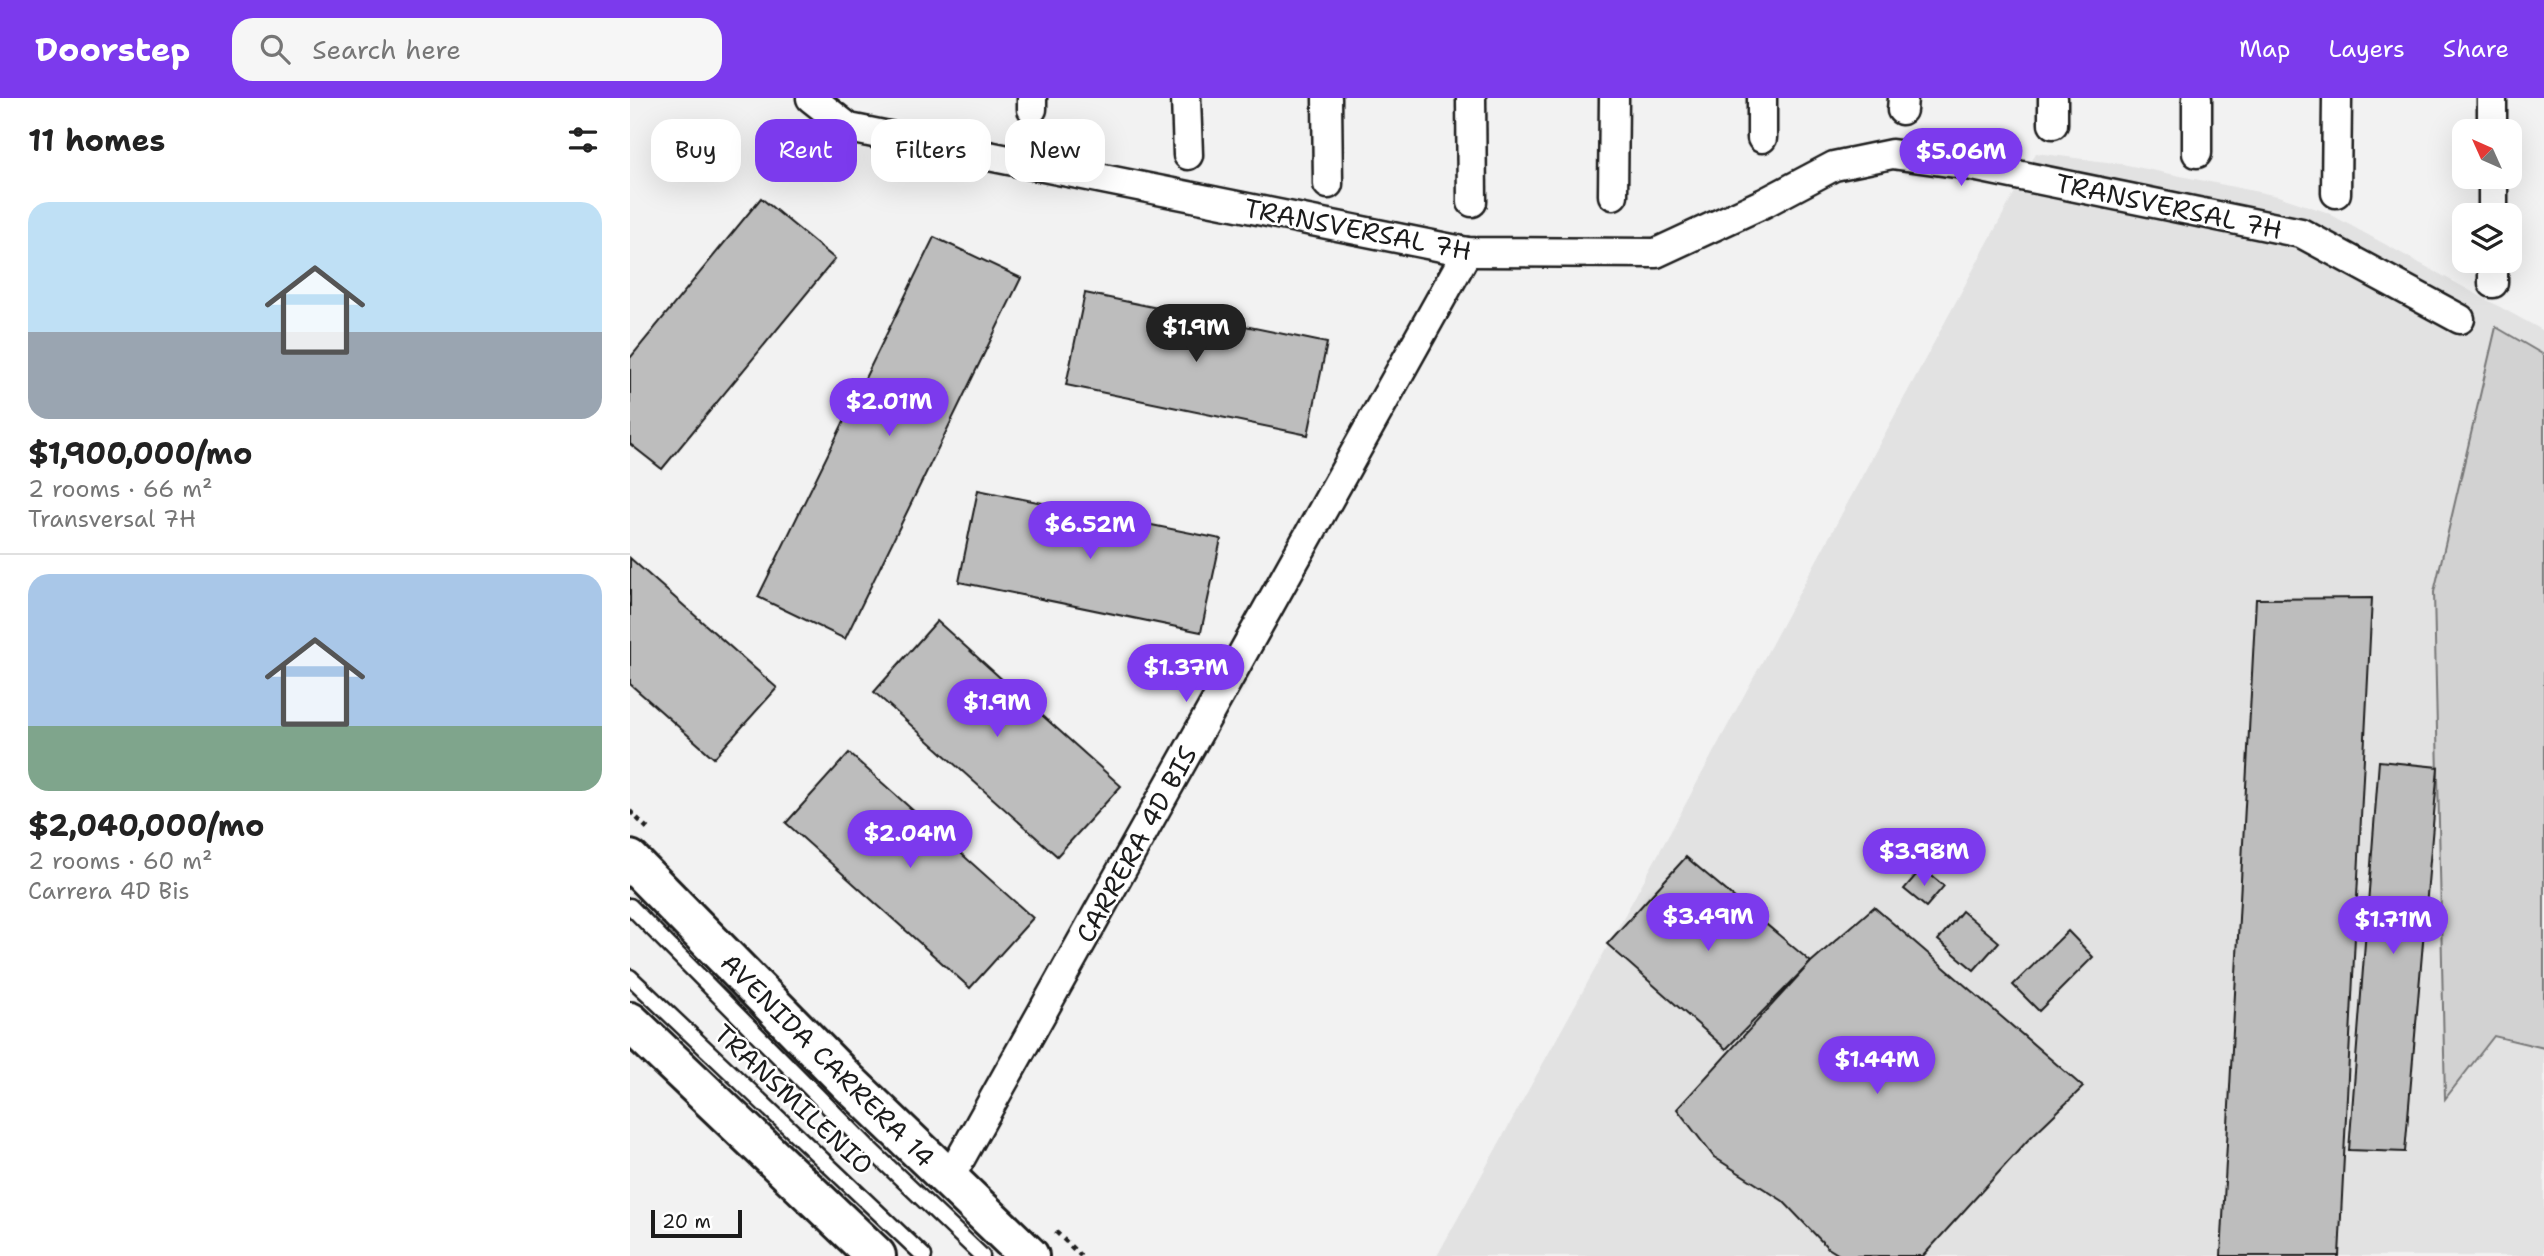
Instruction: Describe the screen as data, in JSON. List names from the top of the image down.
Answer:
{
  "streets": {
    "main road": ["AVENIDA CARRERA 14"],
    "street": ["TRANSVERSAL 7H", "CARRERA 4D BIS"],
    "lane": ["TRANSMILENIO"]
  },
  "crossings": [
    ["TRANSVERSAL 7H", "CARRERA 4D BIS"],
    ["CARRERA 4D BIS", "AVENIDA CARRERA 14"]
  ],
  "scale_bar": "20 m",
  "north": "top left",
  "page": {
    "header": "Doorstep",
    "search": "Search here",
    "nav": ["Map", "Layers", "Share"],
    "heading": "11 homes",
    "chip": [
      "Buy",
      "Rent",
      "Filters",
      "New"
    ],
    "price": [
      "$5.06M",
      "$1.9M",
      "$2.01M",
      "$6.52M",
      "$1.37M",
      "$1.9M",
      "$2.04M",
      "$3.98M",
      "$3.49M",
      "$1.71M",
      "$1.44M"
    ],
    "list": [
      {
        "name": "$1,900,000/mo",
        "note": "2 rooms · 66 m² · Transversal 7H"
      },
      {
        "name": "$2,040,000/mo",
        "note": "2 rooms · 60 m² · Carrera 4D Bis"
      }
    ],
    "scale": "20 m"
  }
}
